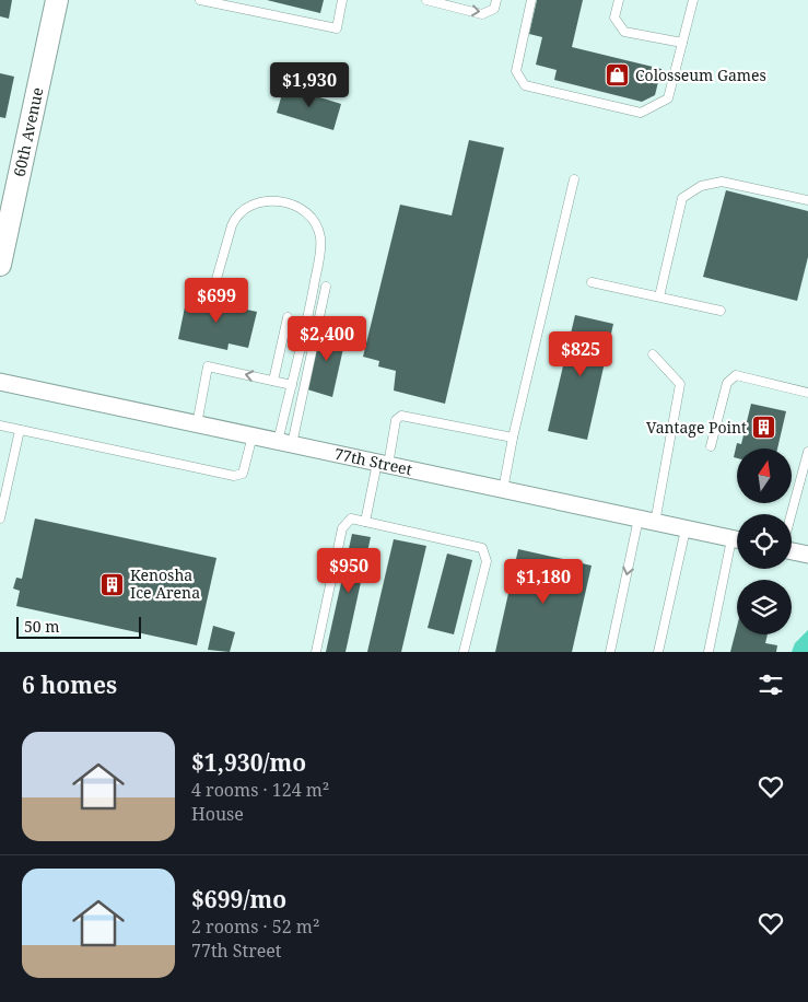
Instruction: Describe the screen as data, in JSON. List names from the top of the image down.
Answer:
{
  "streets": {
    "street": ["60th Avenue", "77th Street"]
  },
  "places": {
    "shop": ["Colosseum Games"],
    "building": ["Vantage Point", "Kenosha Ice Arena"]
  },
  "scale_bar": "50 m",
  "north": "top",
  "page": {
    "price": [
      "$1,930",
      "$699",
      "$2,400",
      "$825",
      "$950",
      "$1,180"
    ],
    "scale": "50 m",
    "heading": "6 homes",
    "list": [
      {
        "name": "$1,930/mo",
        "note": "4 rooms · 124 m² · House"
      },
      {
        "name": "$699/mo",
        "note": "2 rooms · 52 m² · 77th Street"
      }
    ]
  }
}
